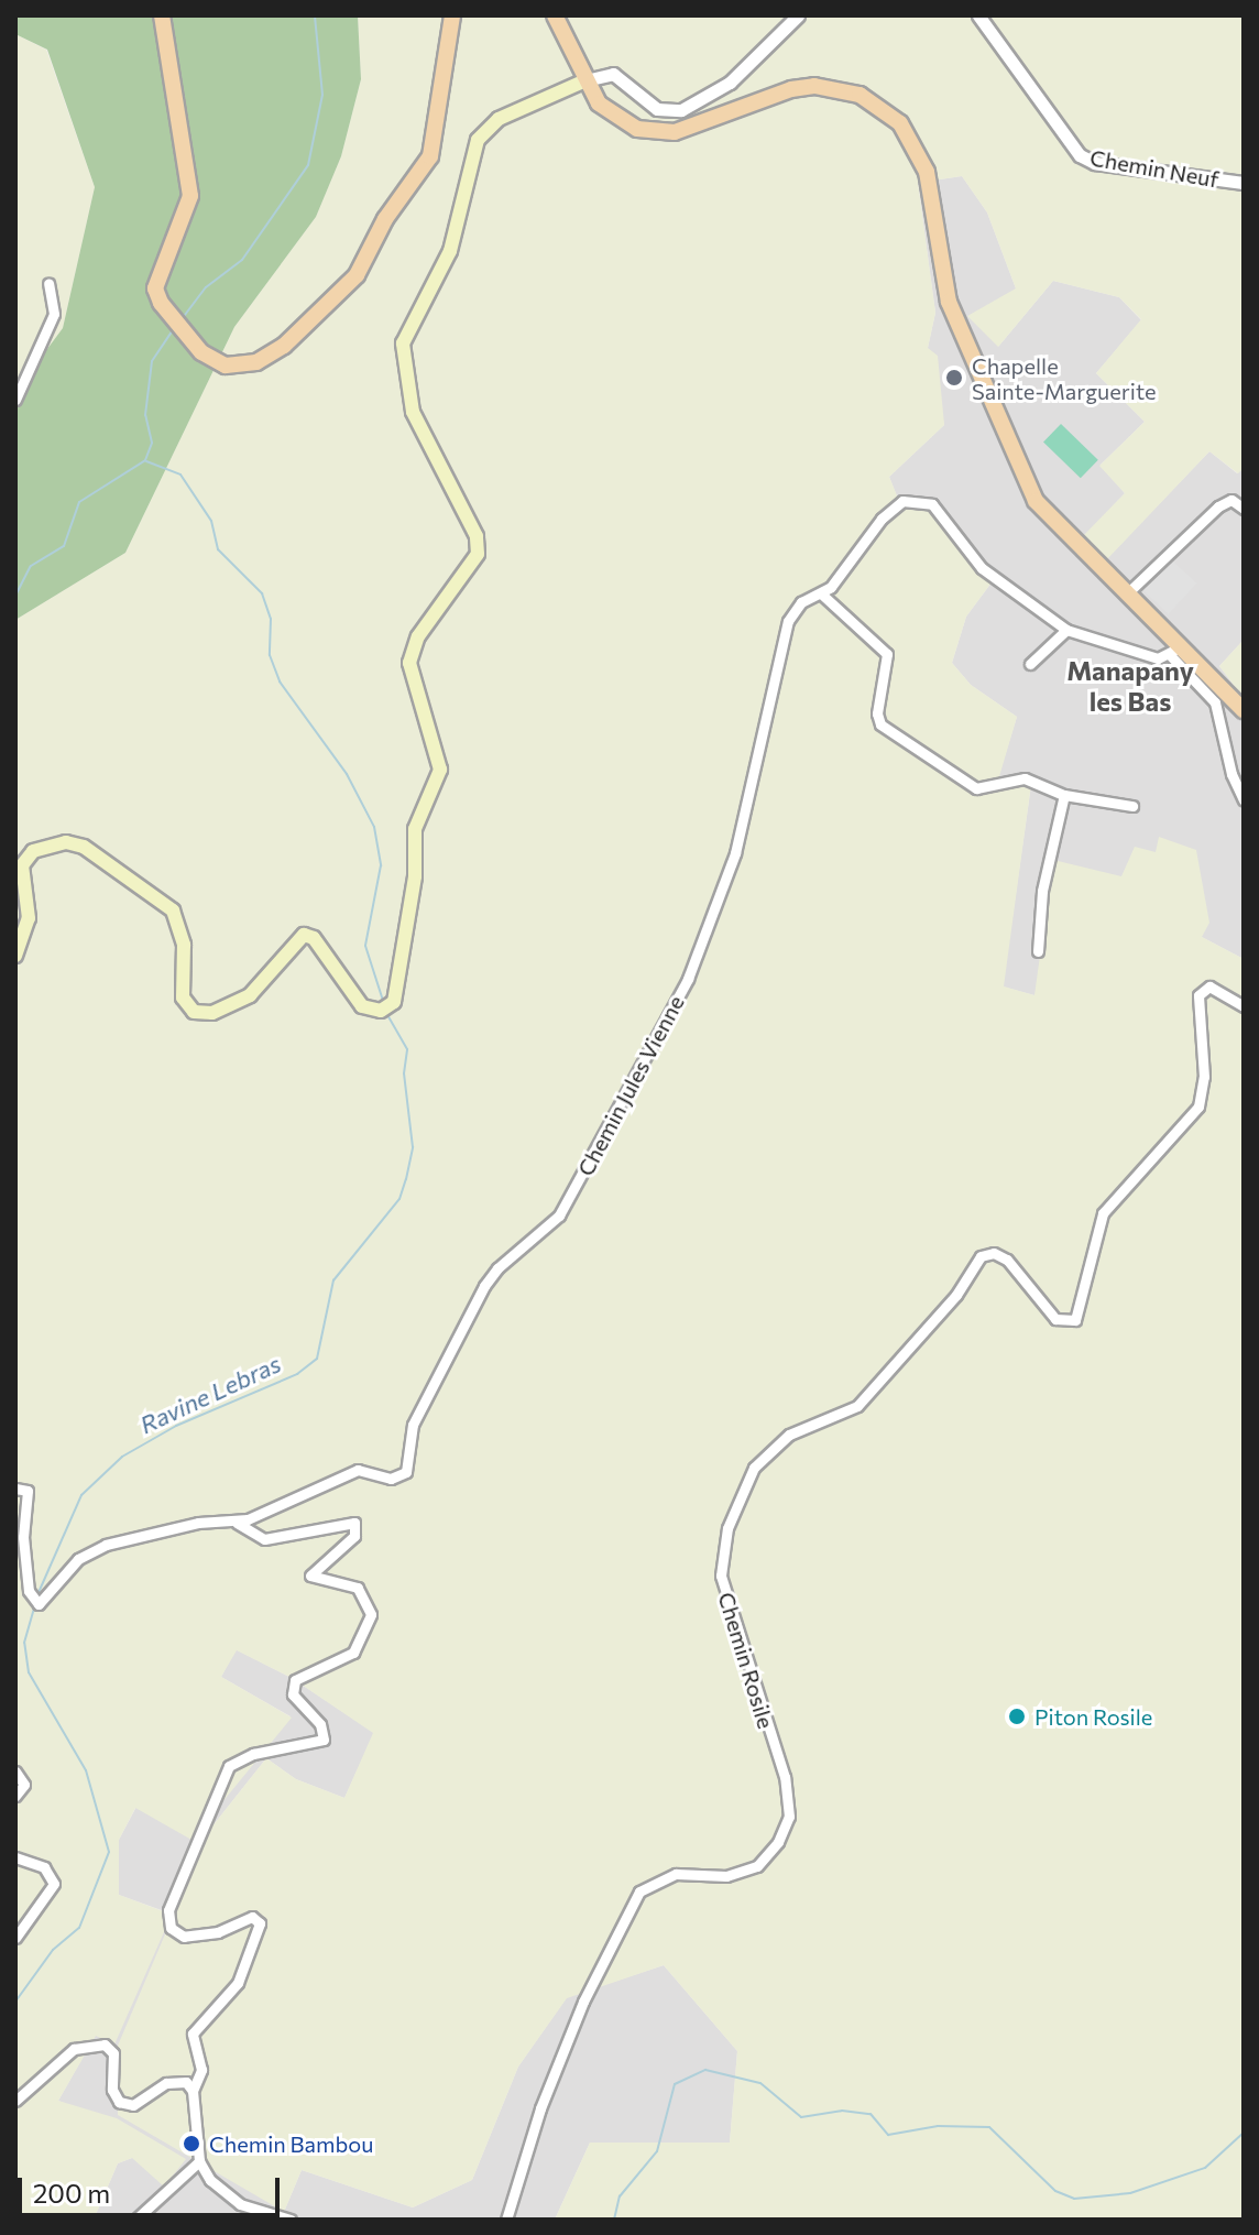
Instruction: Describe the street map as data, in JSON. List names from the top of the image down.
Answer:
{
  "streets": {
    "street": ["Chemin Neuf", "Chemin Jules Vienne", "Chemin Rosile"]
  },
  "districts": ["Manapany les Bas"],
  "water": ["Ravine Lebras"],
  "places": ["Chapelle Sainte-Marguerite", "Piton Rosile", "Chemin Bambou"],
  "scale_bar": "200 m"
}
